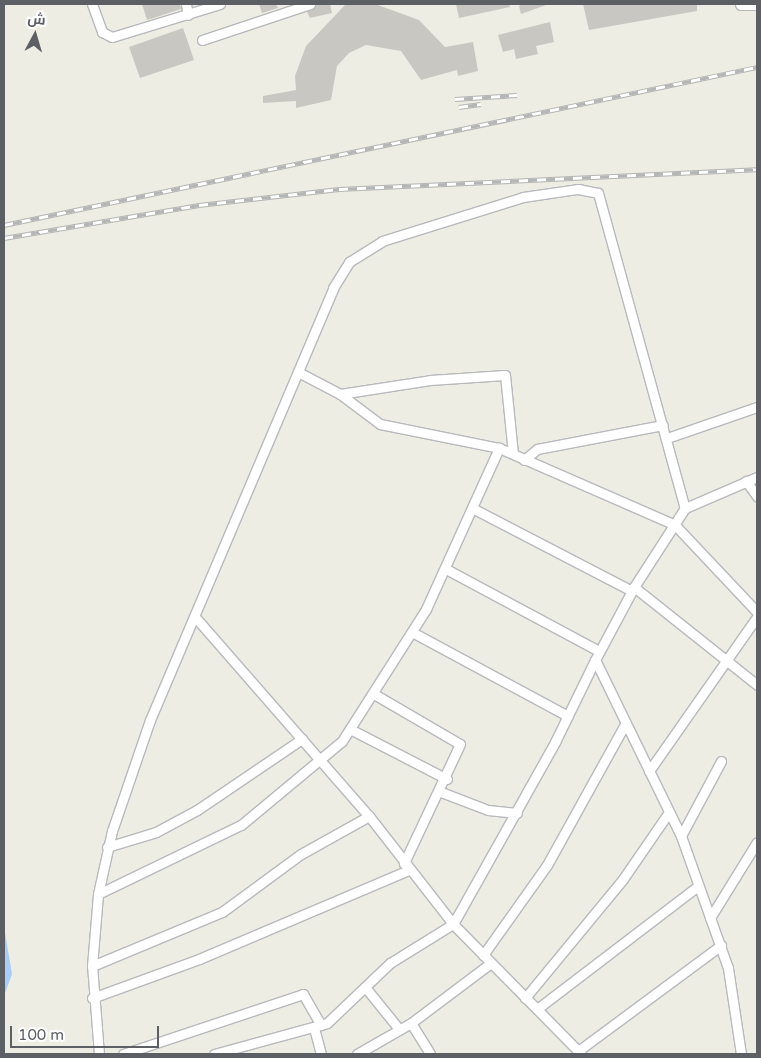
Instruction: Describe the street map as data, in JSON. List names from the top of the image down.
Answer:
{
  "scale_bar": "100 m",
  "north": "top"
}
